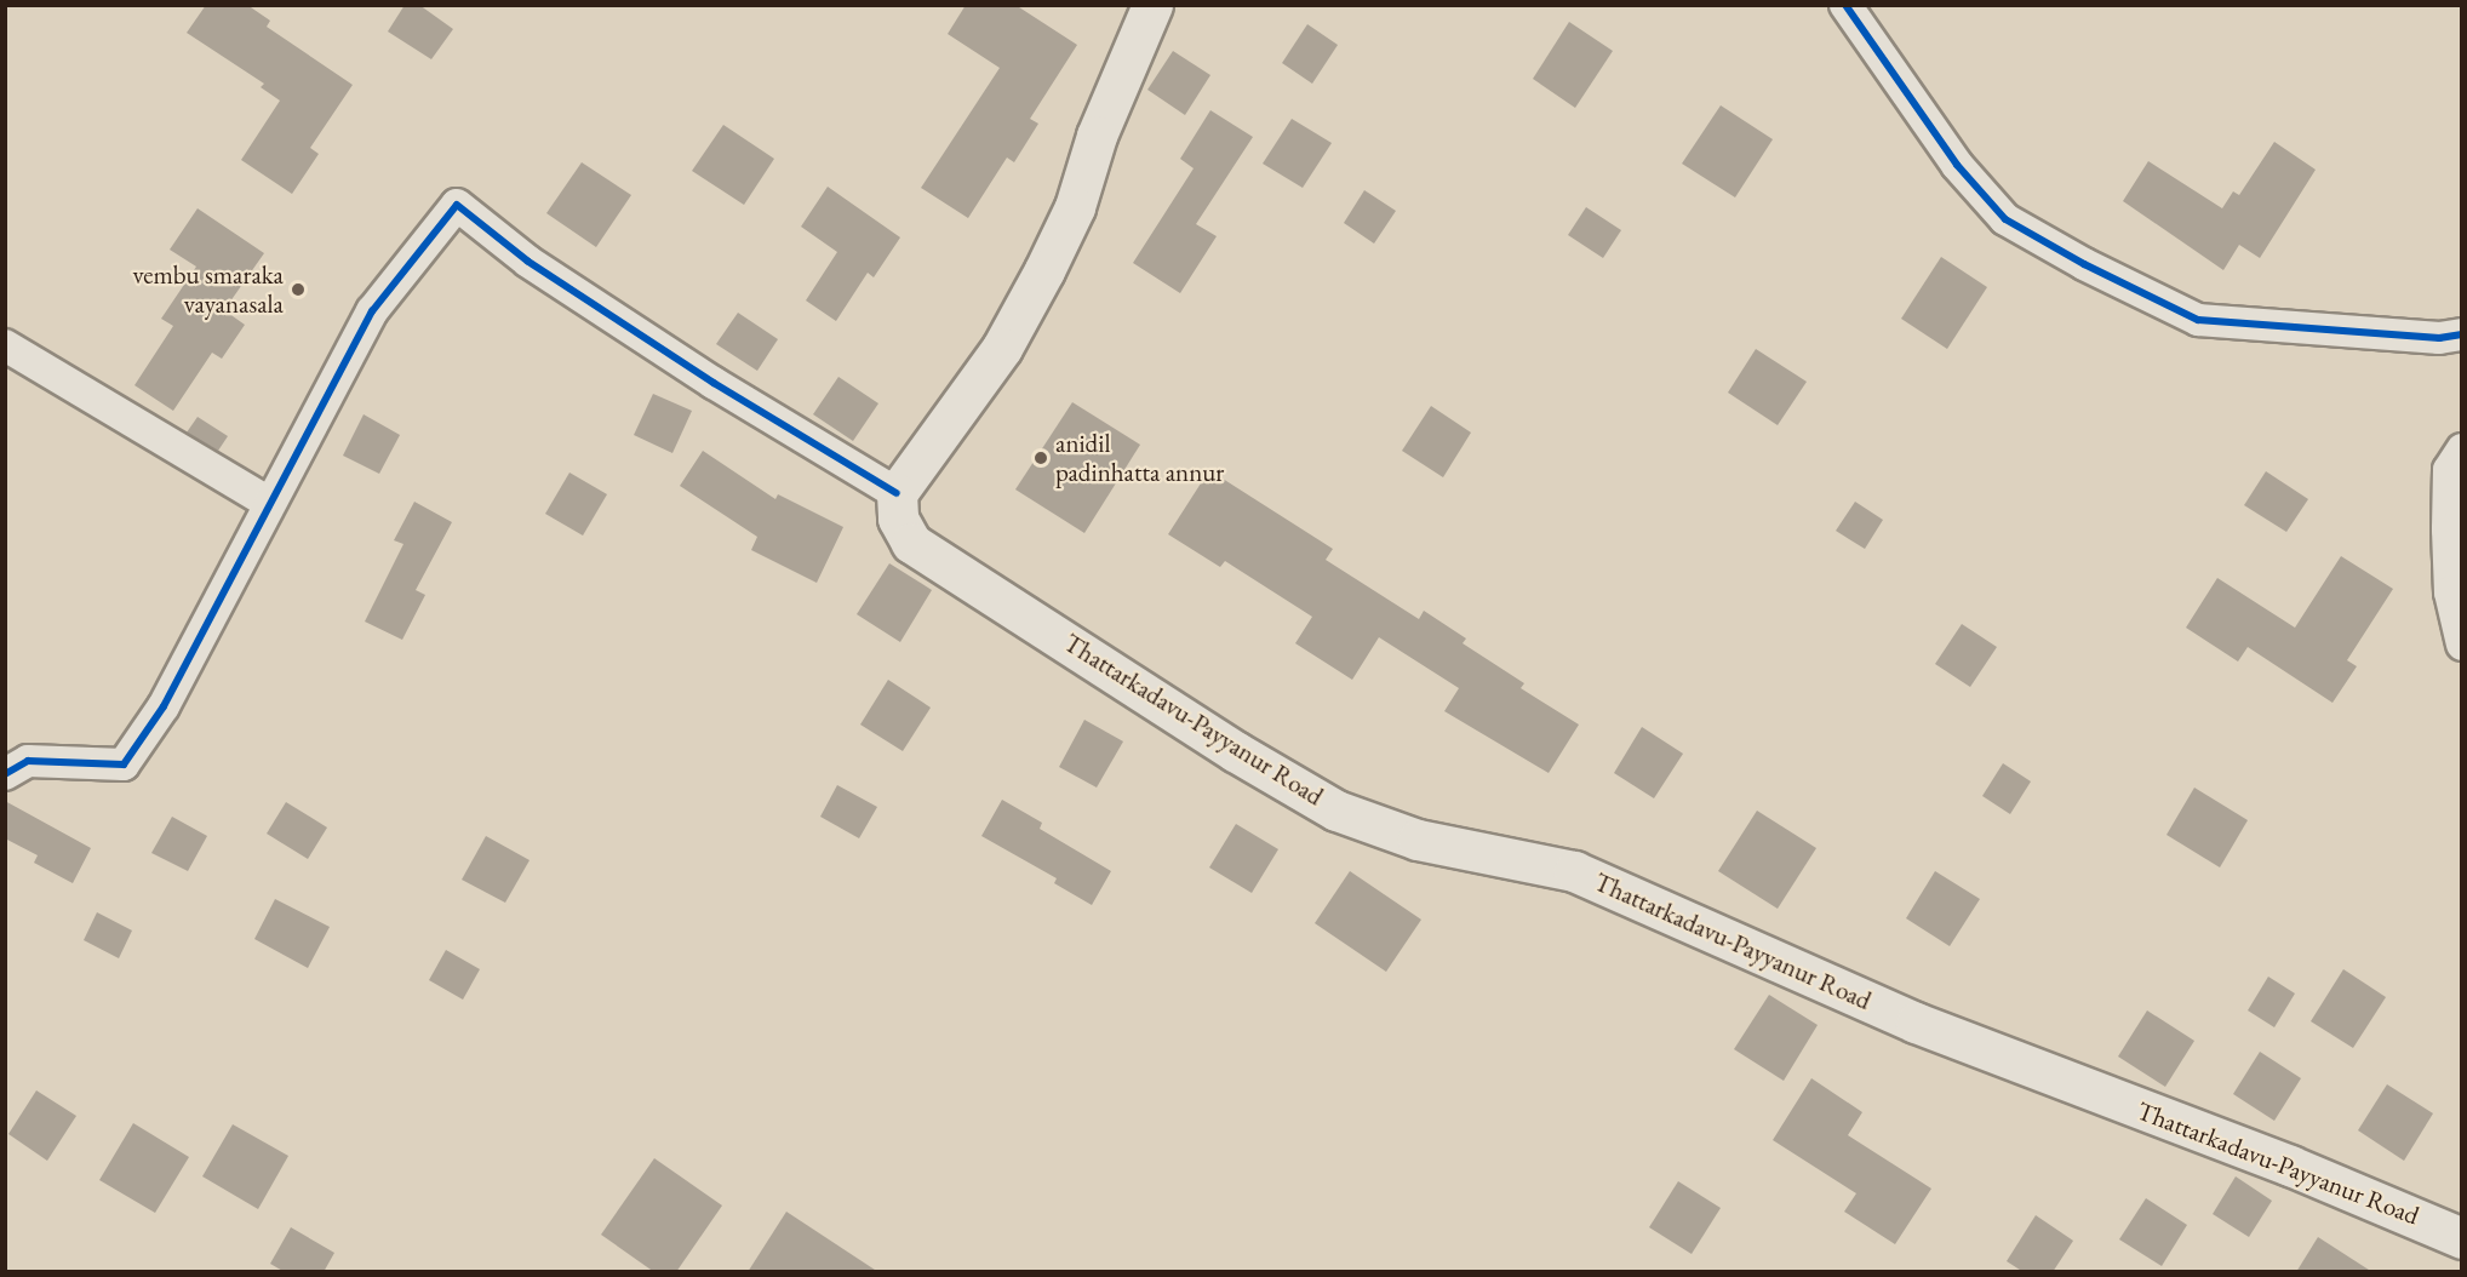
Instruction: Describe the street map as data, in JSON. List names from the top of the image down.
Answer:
{
  "streets": {
    "main road": ["Thattarkadavu-Payyanur Road"]
  },
  "places": ["vembu smaraka vayanasala", "anidil padinhatta annur"]
}
